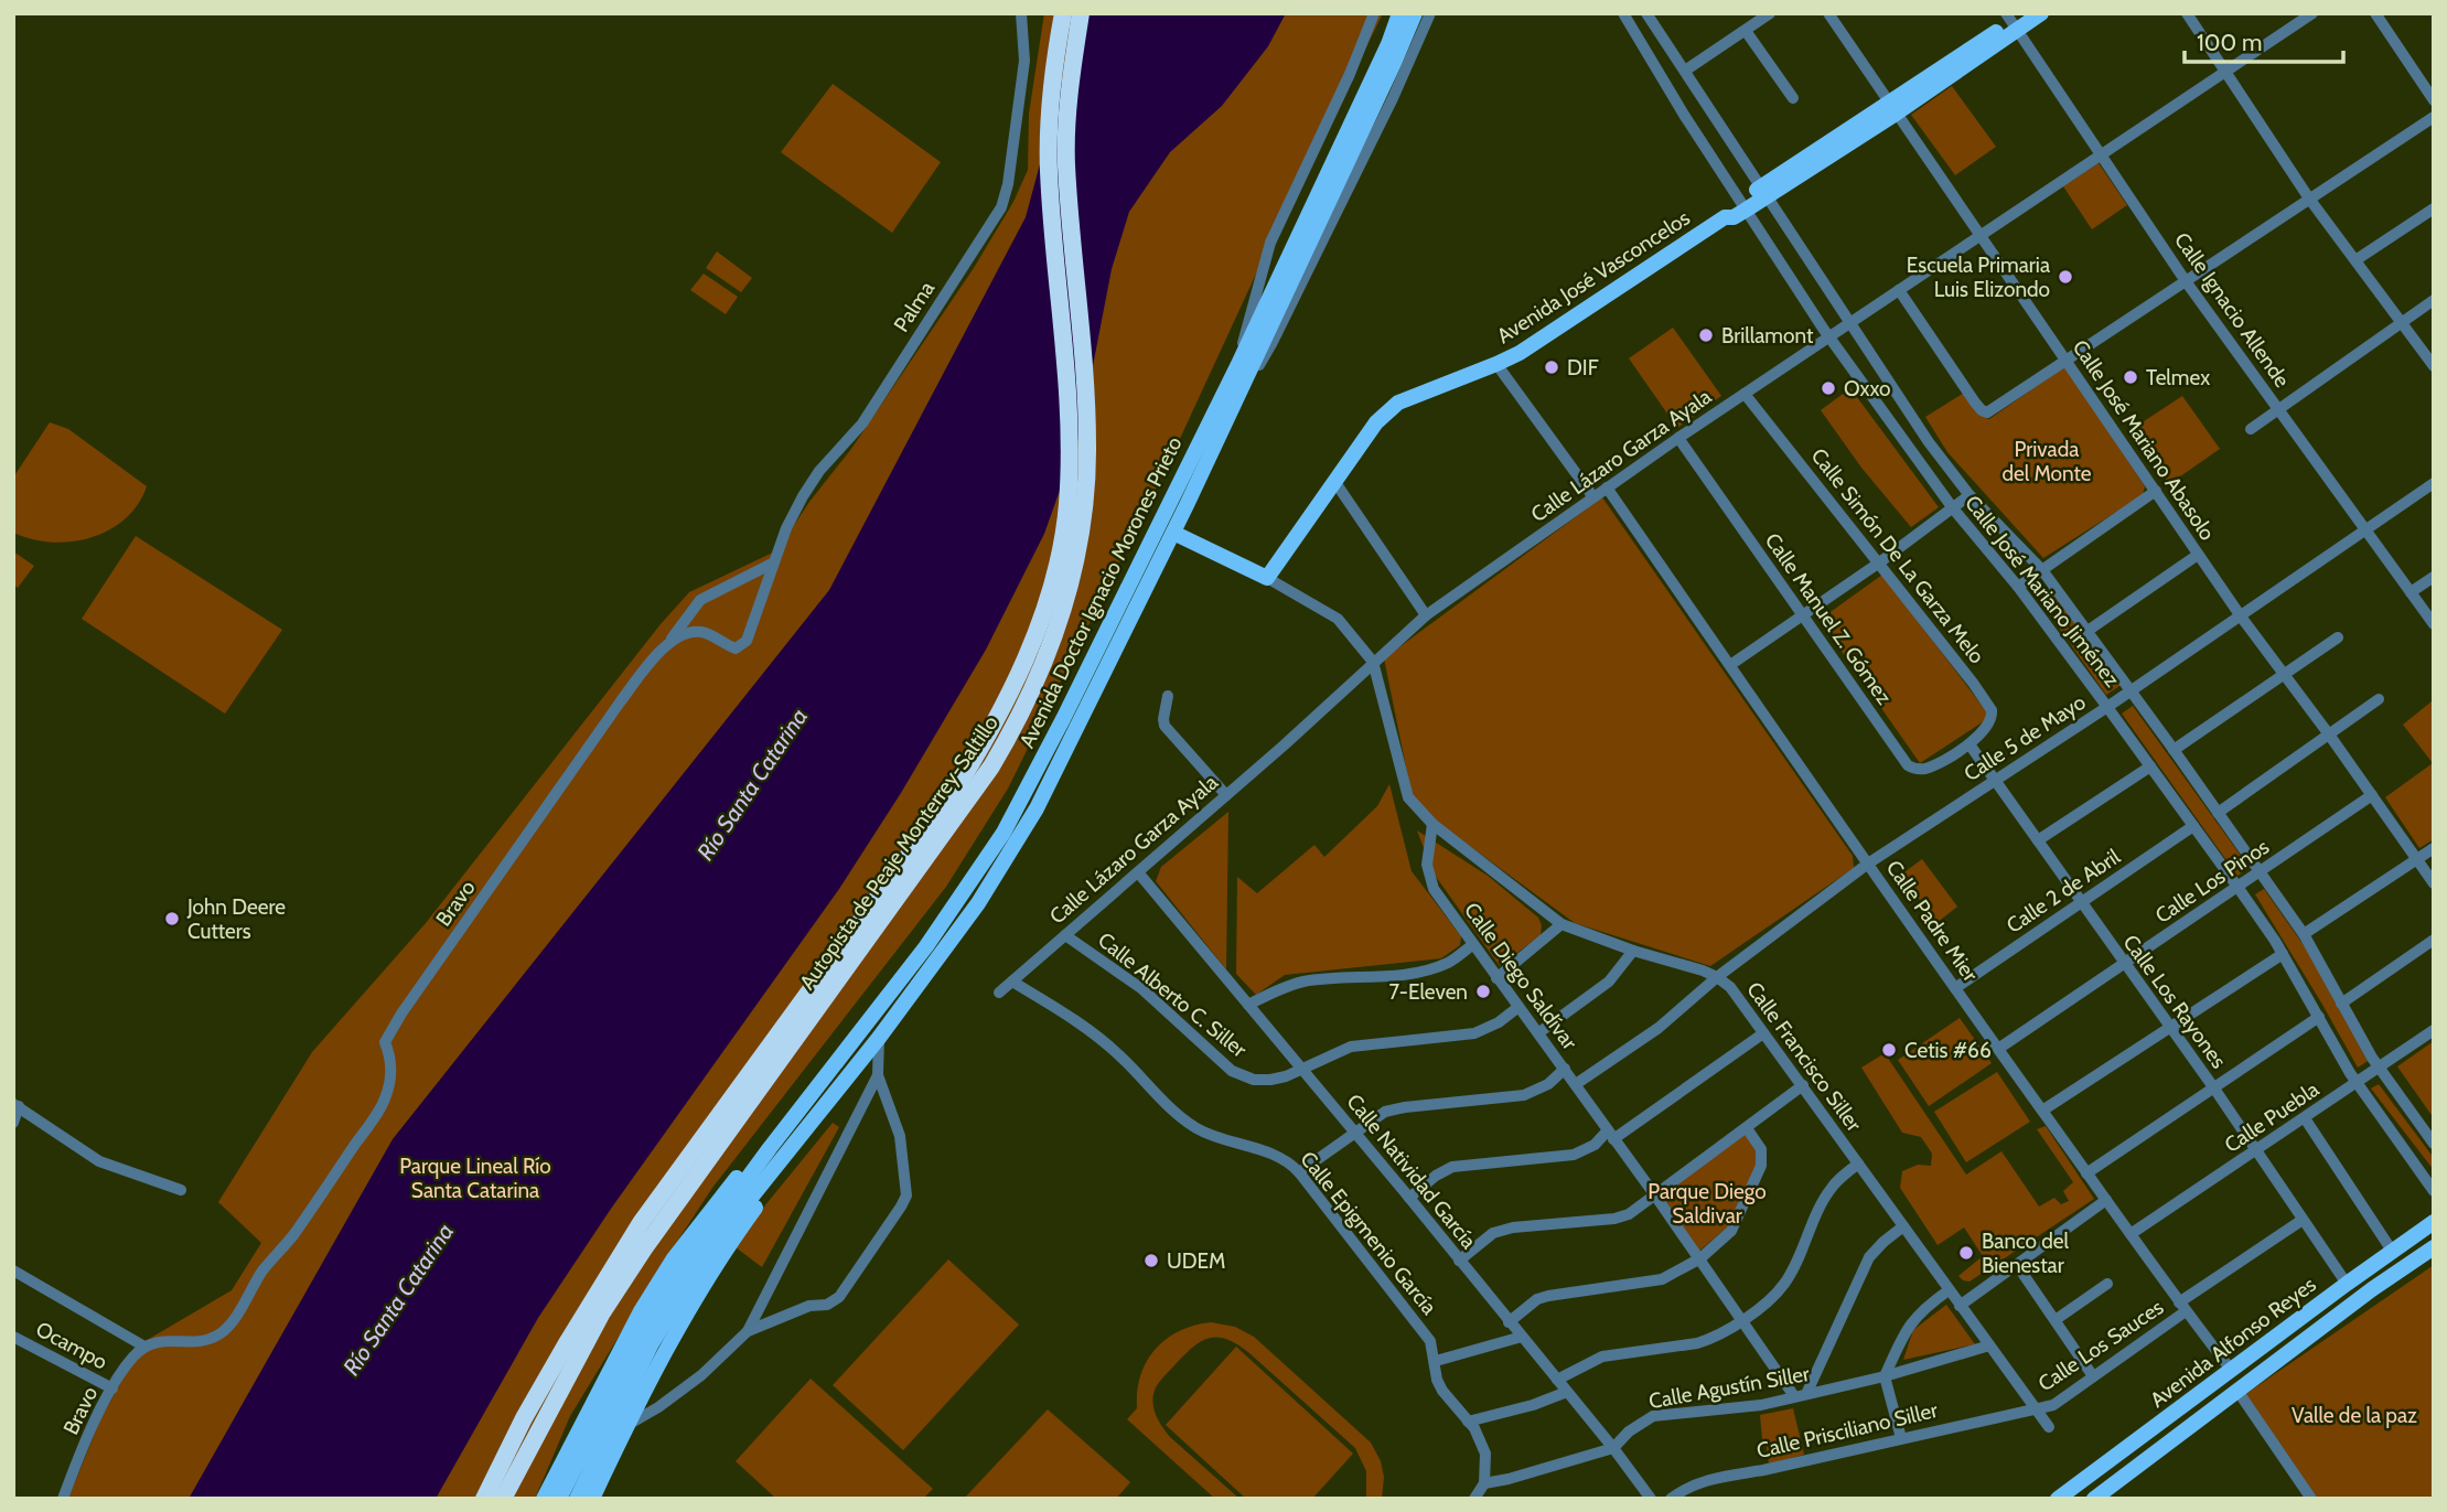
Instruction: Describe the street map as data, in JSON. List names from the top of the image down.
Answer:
{
  "streets": {
    "highway": ["Autopista de Peaje Monterrey-Saltillo"],
    "main road": ["Avenida José Vasconcelos", "Avenida Doctor Ignacio Morones Prieto", "Avenida Alfonso Reyes"],
    "street": [
      "Palma",
      "Calle Ignacio Allende",
      "Calle José Mariano Abasolo",
      "Calle Lázaro Garza Ayala",
      "Calle Simón De La Garza Melo",
      "Calle José Mariano Jiménez",
      "Calle Manuel Z. Gómez",
      "Calle 5 de Mayo",
      "Calle Los Pinos",
      "Calle 2 de Abril",
      "Bravo",
      "Calle Padre Mier",
      "Calle Diego Saldívar",
      "Calle Alberto C. Siller",
      "Calle Los Rayones",
      "Calle Francisco Siller",
      "Calle Puebla",
      "Calle Natividad García",
      "Calle Epigmenio García",
      "Ocampo",
      "Calle Los Sauces",
      "Calle Agustín Siller",
      "Calle Prisciliano Siller"
    ]
  },
  "crossings": [
    ["Avenida José Vasconcelos", "Calle Ignacio Allende"],
    ["Avenida José Vasconcelos", "Calle José Mariano Abasolo"],
    ["Avenida José Vasconcelos", "Calle José Mariano Jiménez"],
    ["Palma", "Bravo"],
    ["Calle Ignacio Allende", "Calle Lázaro Garza Ayala"],
    ["Calle Ignacio Allende", "Calle 5 de Mayo"],
    ["Calle José Mariano Abasolo", "Calle Lázaro Garza Ayala"],
    ["Calle José Mariano Abasolo", "Calle 5 de Mayo"],
    ["Calle José Mariano Abasolo", "Calle Los Pinos"],
    ["Calle Lázaro Garza Ayala", "Calle Simón De La Garza Melo"],
    ["Calle Lázaro Garza Ayala", "Calle José Mariano Jiménez"],
    ["Calle Lázaro Garza Ayala", "Calle Manuel Z. Gómez"],
    ["Calle Lázaro Garza Ayala", "Calle Padre Mier"],
    ["Calle Lázaro Garza Ayala", "Calle Alberto C. Siller"],
    ["Calle Lázaro Garza Ayala", "Calle Natividad García"],
    ["Calle Lázaro Garza Ayala", "Calle Epigmenio García"],
    ["Calle Simón De La Garza Melo", "Calle Manuel Z. Gómez"],
    ["Calle Simón De La Garza Melo", "Calle Los Rayones"],
    ["Calle José Mariano Jiménez", "Calle 5 de Mayo"],
    ["Calle José Mariano Jiménez", "Calle Los Pinos"],
    ["Calle José Mariano Jiménez", "Calle 2 de Abril"],
    ["Calle José Mariano Jiménez", "Calle Puebla"],
    ["Calle Manuel Z. Gómez", "Calle Los Rayones"],
    ["Calle 5 de Mayo", "Calle Padre Mier"],
    ["Calle 5 de Mayo", "Calle Diego Saldívar"],
    ["Calle 5 de Mayo", "Calle Los Rayones"],
    ["Calle 5 de Mayo", "Calle Francisco Siller"],
    ["Calle Los Pinos", "Calle Padre Mier"],
    ["Calle Los Pinos", "Calle Los Rayones"],
    ["Calle 2 de Abril", "Calle Padre Mier"],
    ["Calle 2 de Abril", "Calle Los Rayones"],
    ["Bravo", "Ocampo"],
    ["Calle Padre Mier", "Calle Puebla"],
    ["Calle Padre Mier", "Avenida Alfonso Reyes"],
    ["Calle Padre Mier", "Calle Los Sauces"],
    ["Calle Diego Saldívar", "Calle Alberto C. Siller"],
    ["Calle Diego Saldívar", "Calle Francisco Siller"],
    ["Calle Diego Saldívar", "Calle Agustín Siller"],
    ["Calle Alberto C. Siller", "Calle Natividad García"],
    ["Calle Los Rayones", "Calle Puebla"],
    ["Calle Los Rayones", "Avenida Alfonso Reyes"],
    ["Calle Los Rayones", "Calle Los Sauces"],
    ["Calle Francisco Siller", "Calle Los Sauces"],
    ["Calle Francisco Siller", "Calle Agustín Siller"],
    ["Calle Francisco Siller", "Calle Prisciliano Siller"],
    ["Calle Natividad García", "Calle Agustín Siller"],
    ["Calle Epigmenio García", "Calle Agustín Siller"],
    ["Calle Los Sauces", "Calle Prisciliano Siller"]
  ],
  "water": ["Río Santa Catarina"],
  "parks": [
    "Privada del Monte",
    "Parque Lineal Río Santa Catarina",
    "Parque Diego Saldivar",
    "Valle de la paz"
  ],
  "places": [
    "Escuela Primaria Luis Elizondo",
    "Brillamont",
    "DIF",
    "Telmex",
    "Oxxo",
    "John Deere Cutters",
    "7-Eleven",
    "Cetis #66",
    "Banco del Bienestar",
    "UDEM"
  ],
  "scale_bar": "100 m"
}
